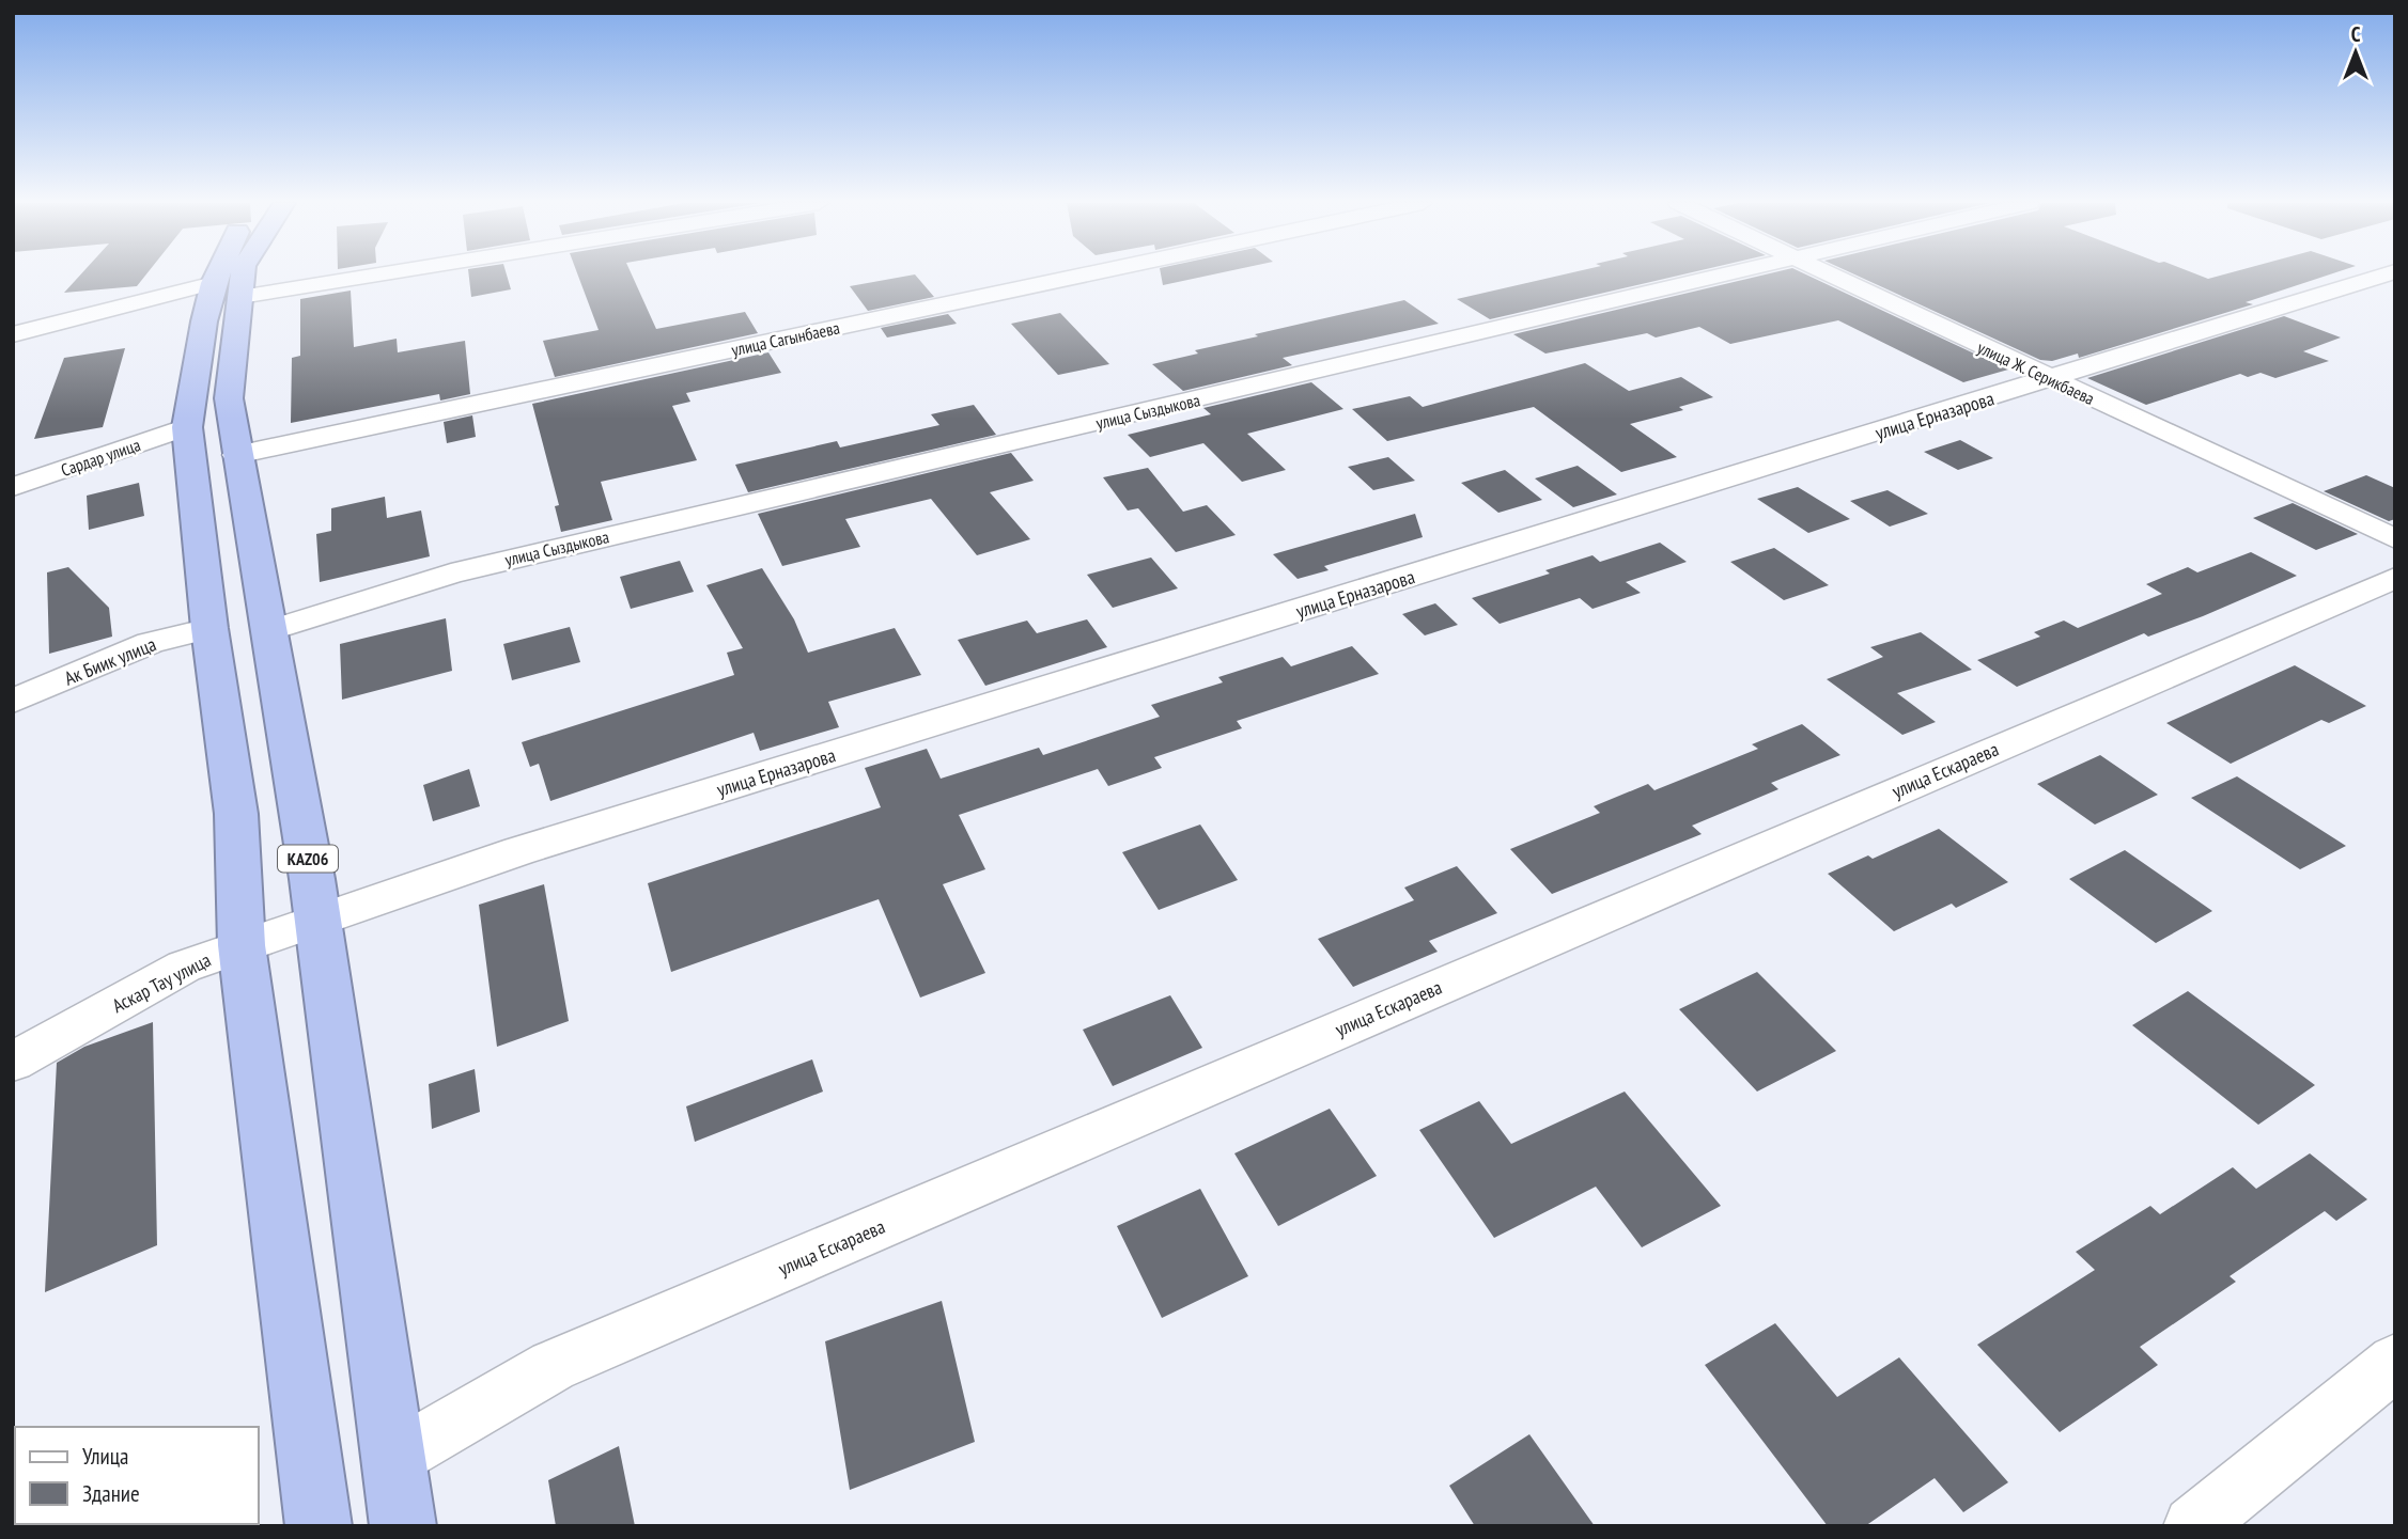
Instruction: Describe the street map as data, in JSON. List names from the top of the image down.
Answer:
{
  "streets": {
    "highway": ["KАZ06"],
    "street": [
      "улица Сагынбаева",
      "улица Ж. Серикбаева",
      "улица Сыздыкова",
      "улица Ерназарова",
      "Сардар улица",
      "Ак Биик улица",
      "улица Ескараева",
      "Аскар Тау улица"
    ]
  },
  "crossings": [
    ["улица Сагынбаева", "KАZ06"],
    ["улица Ж. Серикбаева", "улица Ерназарова"],
    ["улица Сыздыкова", "KАZ06"],
    ["улица Ерназарова", "KАZ06"],
    ["улица Ерназарова", "Аскар Тау улица"],
    ["Сардар улица", "KАZ06"],
    ["Ак Биик улица", "KАZ06"],
    ["улица Ескараева", "KАZ06"],
    ["KАZ06", "Аскар Тау улица"]
  ],
  "legend": ["Улица", "Здание"],
  "north": "top"
}
